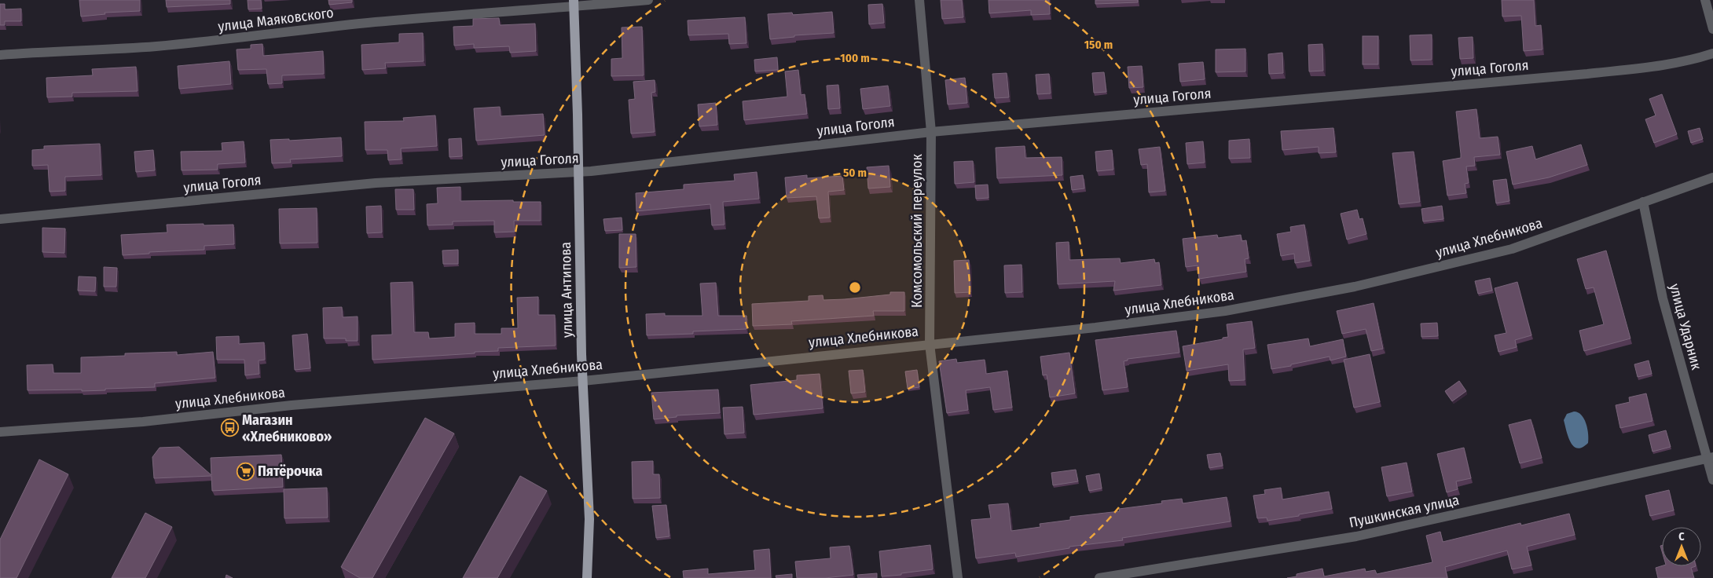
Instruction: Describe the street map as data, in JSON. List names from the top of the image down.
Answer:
{
  "streets": {
    "main road": ["улица Антипова"],
    "street": [
      "улица Маяковского",
      "улица Гоголя",
      "Комсомольский переулок",
      "улица Хлебникова",
      "улица Ударник",
      "Пушкинская улица"
    ]
  },
  "crossings": [
    ["улица Маяковского", "улица Антипова"],
    ["улица Гоголя", "Комсомольский переулок"],
    ["улица Гоголя", "улица Антипова"],
    ["Комсомольский переулок", "улица Хлебникова"],
    ["улица Хлебникова", "улица Антипова"],
    ["улица Хлебникова", "улица Ударник"],
    ["улица Ударник", "Пушкинская улица"]
  ],
  "places": {
    "bus stop": ["Магазин «Хлебниково»"],
    "supermarket": ["Пятёрочка"]
  },
  "north": "top",
  "rings": ["150 m", "100 m", "50 m"]
}
